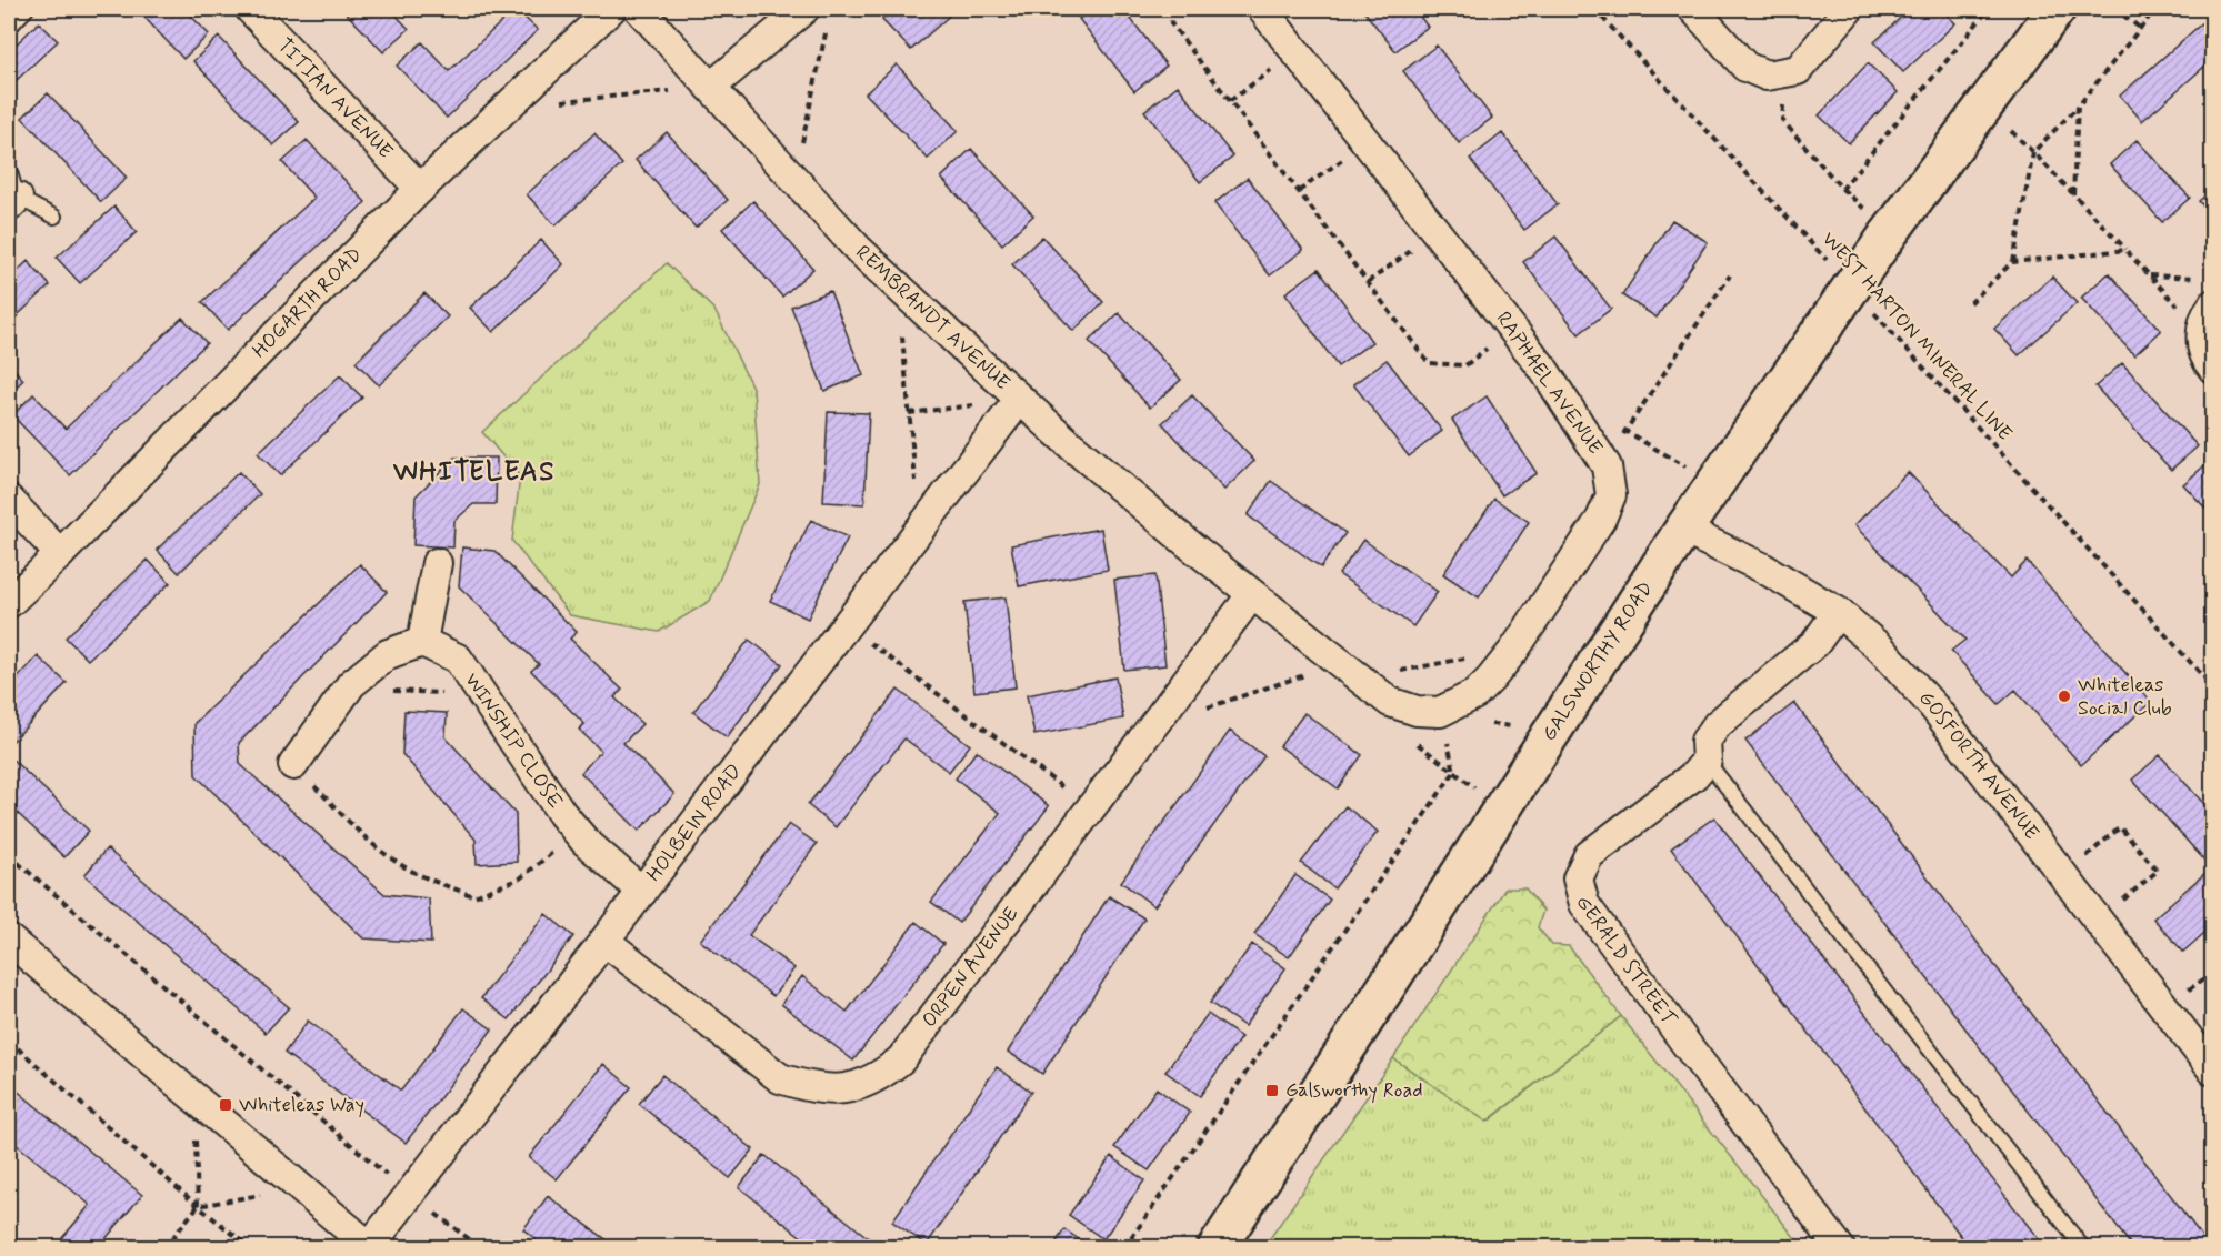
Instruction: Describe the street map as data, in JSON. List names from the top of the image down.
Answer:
{
  "streets": {
    "main road": ["GALSWORTHY ROAD"],
    "street": [
      "TITIAN AVENUE",
      "HOGARTH ROAD",
      "REMBRANDT AVENUE",
      "RAPHAEL AVENUE",
      "WINSHIP CLOSE",
      "GOSFORTH AVENUE",
      "HOLBEIN ROAD",
      "GERALD STREET",
      "ORPEN AVENUE"
    ],
    "path": ["WEST HARTON MINERAL LINE"]
  },
  "crossings": [
    ["TITIAN AVENUE", "HOGARTH ROAD"],
    ["REMBRANDT AVENUE", "HOLBEIN ROAD"],
    ["REMBRANDT AVENUE", "ORPEN AVENUE"],
    ["GALSWORTHY ROAD", "GOSFORTH AVENUE"],
    ["WINSHIP CLOSE", "HOLBEIN ROAD"],
    ["HOLBEIN ROAD", "ORPEN AVENUE"]
  ],
  "districts": ["WHITELEAS"],
  "places": {
    "other": ["Whiteleas Social Club"],
    "transit": ["Galsworthy Road", "Whiteleas Way"]
  }
}
